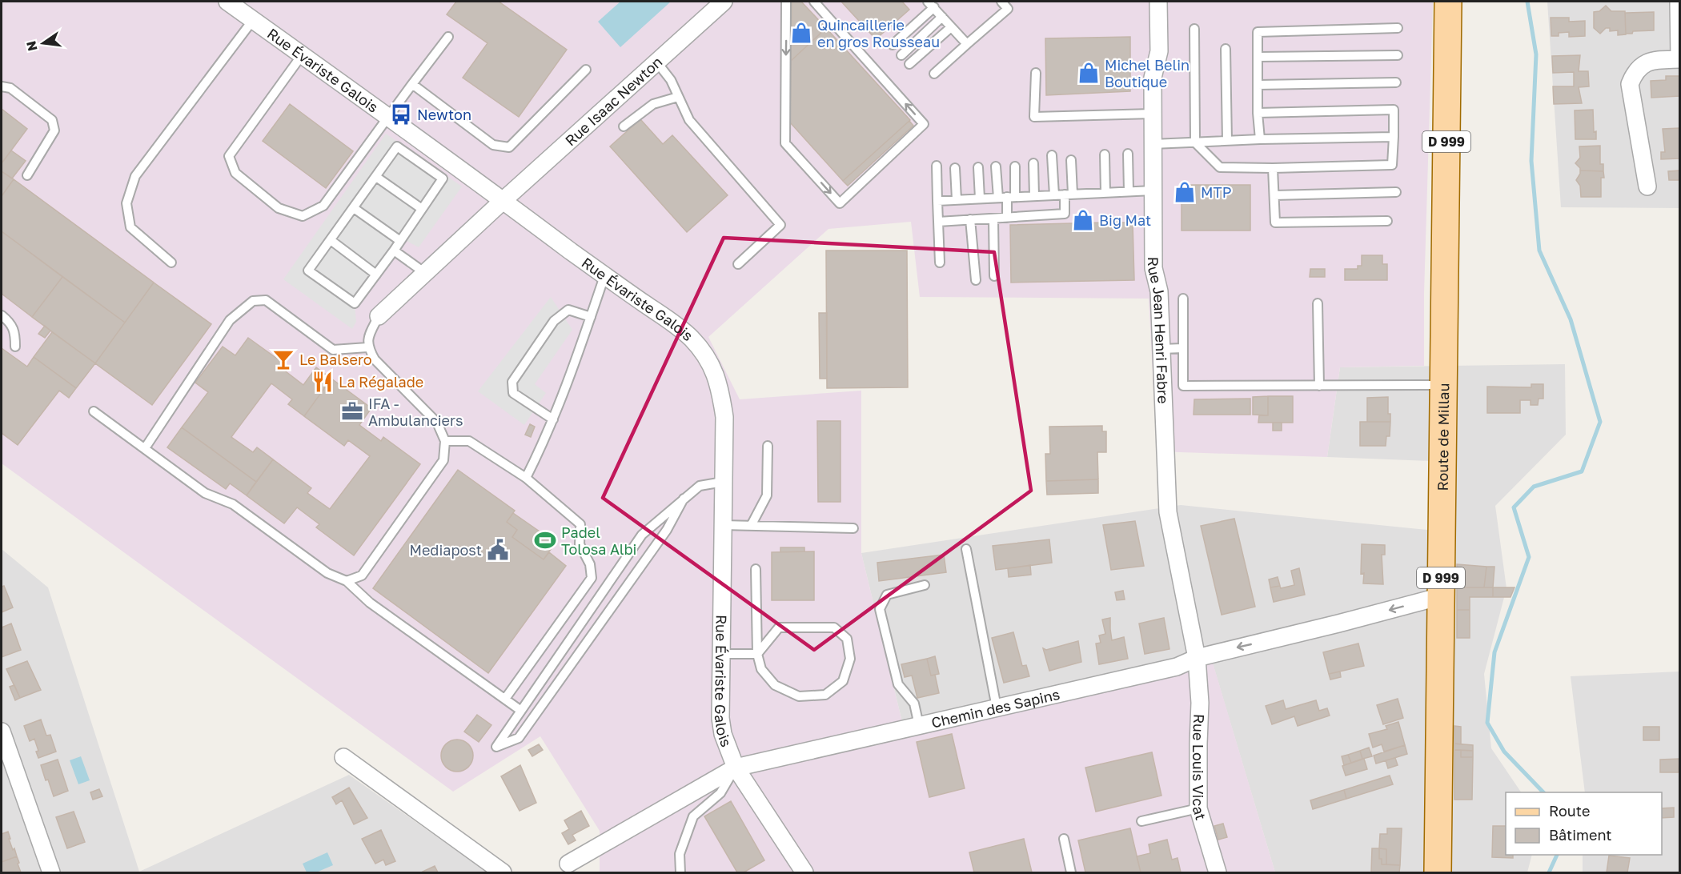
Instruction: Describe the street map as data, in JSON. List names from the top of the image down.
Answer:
{
  "streets": {
    "main road": ["D 999", "Route de Millau"],
    "street": [
      "Rue Évariste Galois",
      "Rue Isaac Newton",
      "Rue Jean Henri Fabre",
      "Chemin des Sapins",
      "Rue Louis Vicat"
    ]
  },
  "crossings": [
    ["Rue Évariste Galois", "Rue Isaac Newton"],
    ["Rue Évariste Galois", "Chemin des Sapins"],
    ["Rue Jean Henri Fabre", "Chemin des Sapins"],
    ["Rue Jean Henri Fabre", "Rue Louis Vicat"],
    ["Route de Millau", "Chemin des Sapins"],
    ["Chemin des Sapins", "Rue Louis Vicat"]
  ],
  "places": {
    "shop": [
      "Quincaillerie en gros Rousseau",
      "Michel Belin Boutique",
      "MTP",
      "Big Mat"
    ],
    "bus stop": ["Newton"],
    "bar": ["Le Balsero"],
    "restaurant": ["La Régalade"],
    "office": ["IFA - Ambulanciers"],
    "sports": ["Padel Tolosa Albi"],
    "public building": ["Mediapost"]
  },
  "legend": ["Route", "Bâtiment"],
  "north": "left"
}
